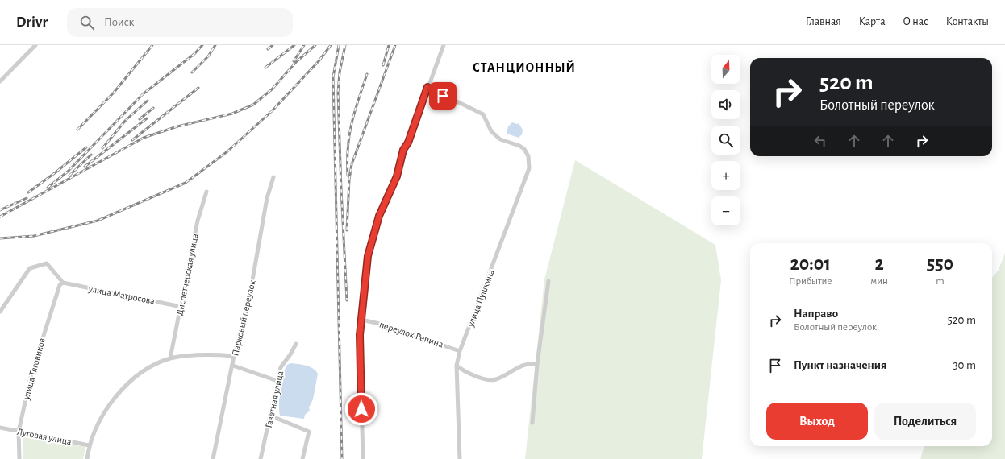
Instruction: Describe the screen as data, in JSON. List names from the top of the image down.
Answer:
{
  "streets": {
    "street": [
      "Диспетчерская улица",
      "улица Матросова",
      "улица Пушкина",
      "Парковый переулок",
      "переулок Репина",
      "улица Тяговиков",
      "Газетная улица",
      "Луговая улица"
    ]
  },
  "crossings": [
    ["Диспетчерская улица", "улица Матросова"],
    ["улица Матросова", "улица Тяговиков"],
    ["улица Пушкина", "переулок Репина"],
    ["улица Тяговиков", "Луговая улица"]
  ],
  "districts": ["СТАНЦИОННЫЙ"],
  "north": "top",
  "page": {
    "header": "Drivr",
    "search": "Поиск",
    "nav": [
      "Главная",
      "Карта",
      "О нас",
      "Контакты"
    ],
    "map_buttons": ["+", "−"],
    "turn": ["520 m", "Болотный переулок"],
    "eta": [
      "20:01",
      "Прибытие",
      "2",
      "мин",
      "550",
      "m"
    ],
    "list": [
      {
        "name": "Направо",
        "note": "Болотный переулок",
        "value": "520 m"
      },
      {
        "name": "Пункт назначения",
        "value": "30 m"
      }
    ],
    "buttons": ["Выход", "Поделиться"]
  }
}
